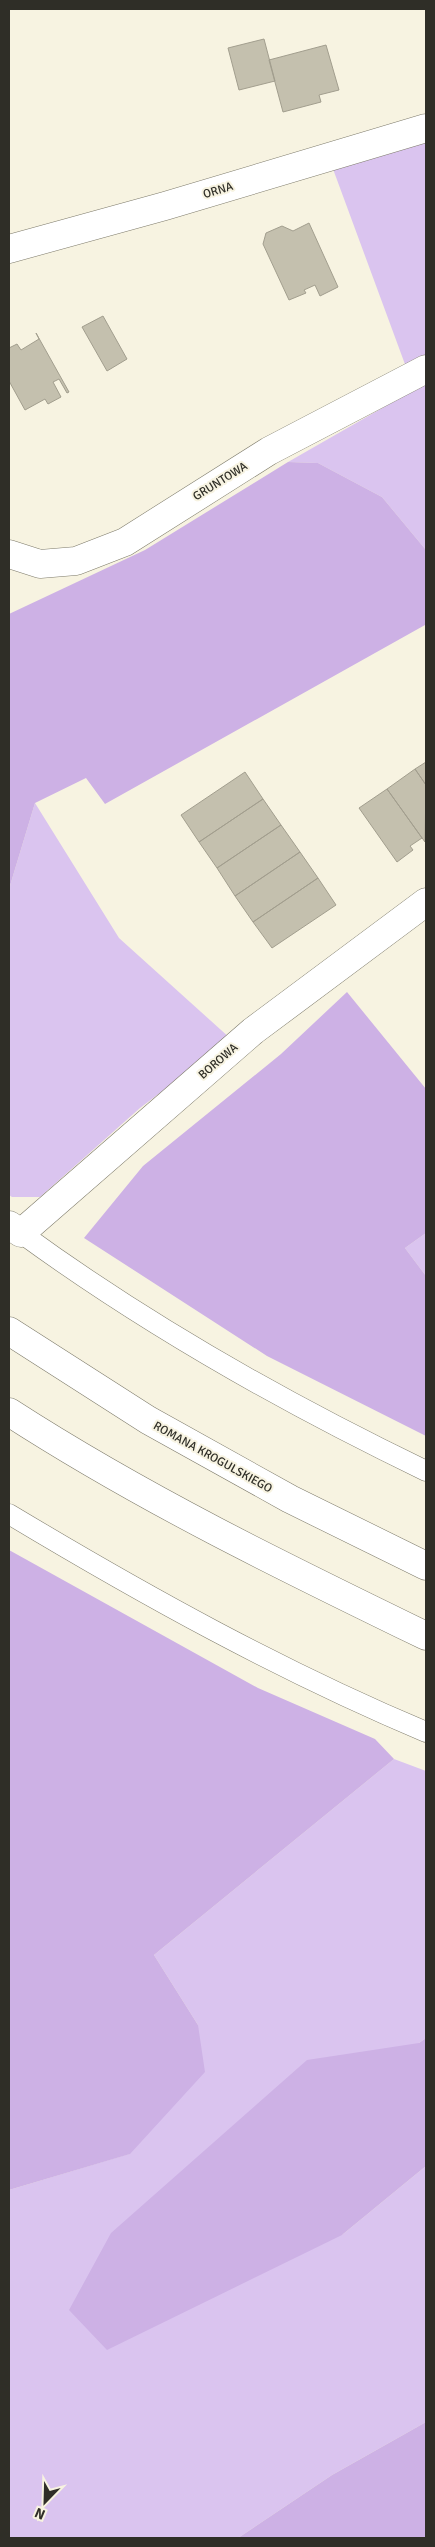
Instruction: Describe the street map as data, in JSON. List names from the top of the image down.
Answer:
{
  "streets": {
    "street": [
      "ORNA",
      "GRUNTOWA",
      "BOROWA",
      "ROMANA KROGULSKIEGO"
    ]
  },
  "north": "bottom left"
}
